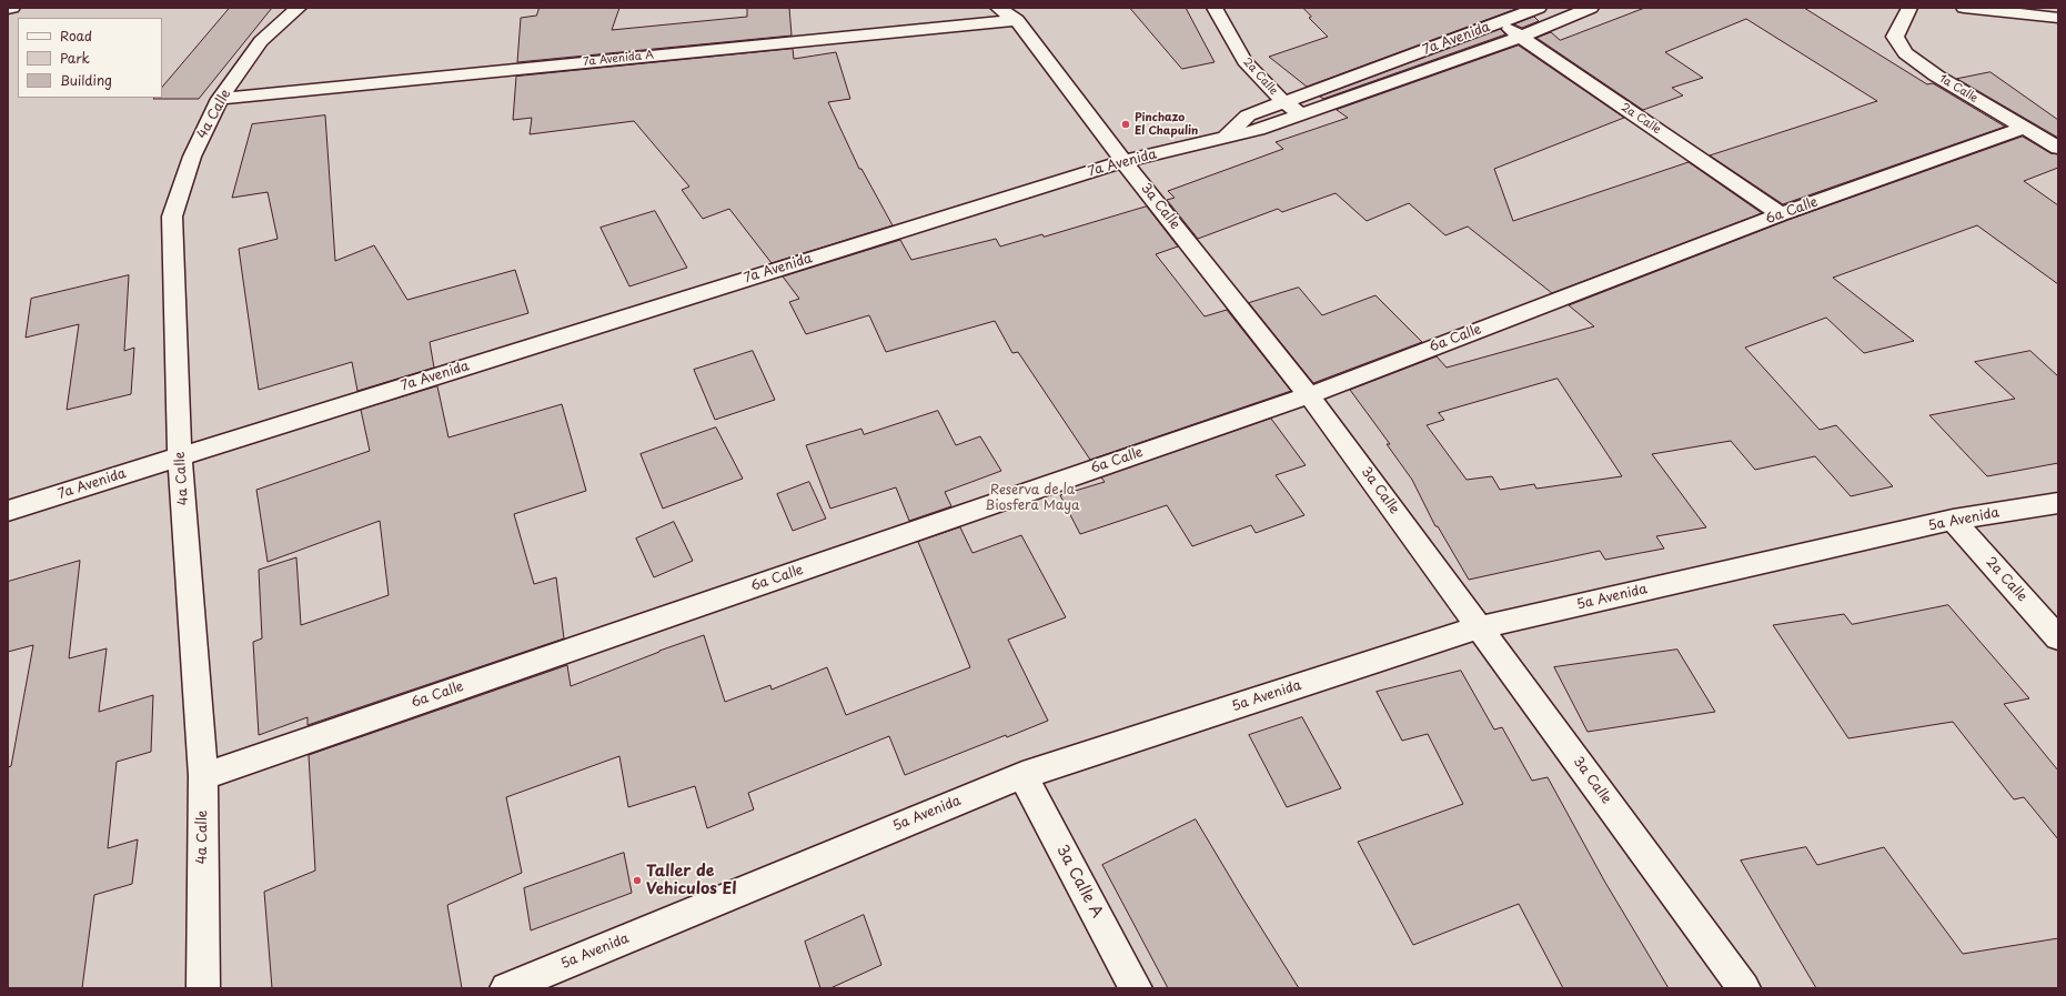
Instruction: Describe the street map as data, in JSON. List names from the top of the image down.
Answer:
{
  "streets": {
    "street": [
      "7a Avenida",
      "7a Avenida A",
      "2a Calle",
      "1a Calle",
      "4a Calle",
      "3a Calle",
      "6a Calle",
      "5a Avenida",
      "3a Calle A"
    ]
  },
  "crossings": [
    ["7a Avenida", "2a Calle"],
    ["7a Avenida", "4a Calle"],
    ["7a Avenida", "3a Calle"],
    ["7a Avenida A", "4a Calle"],
    ["7a Avenida A", "3a Calle"],
    ["2a Calle", "6a Calle"],
    ["2a Calle", "5a Avenida"],
    ["1a Calle", "6a Calle"],
    ["4a Calle", "6a Calle"],
    ["3a Calle", "6a Calle"],
    ["3a Calle", "5a Avenida"],
    ["5a Avenida", "3a Calle A"]
  ],
  "parks": ["Reserva de la Biosfera Maya"],
  "places": ["Pinchazo El Chapulin", "Taller de Vehiculos El"],
  "legend": ["Road", "Park", "Building"]
}
